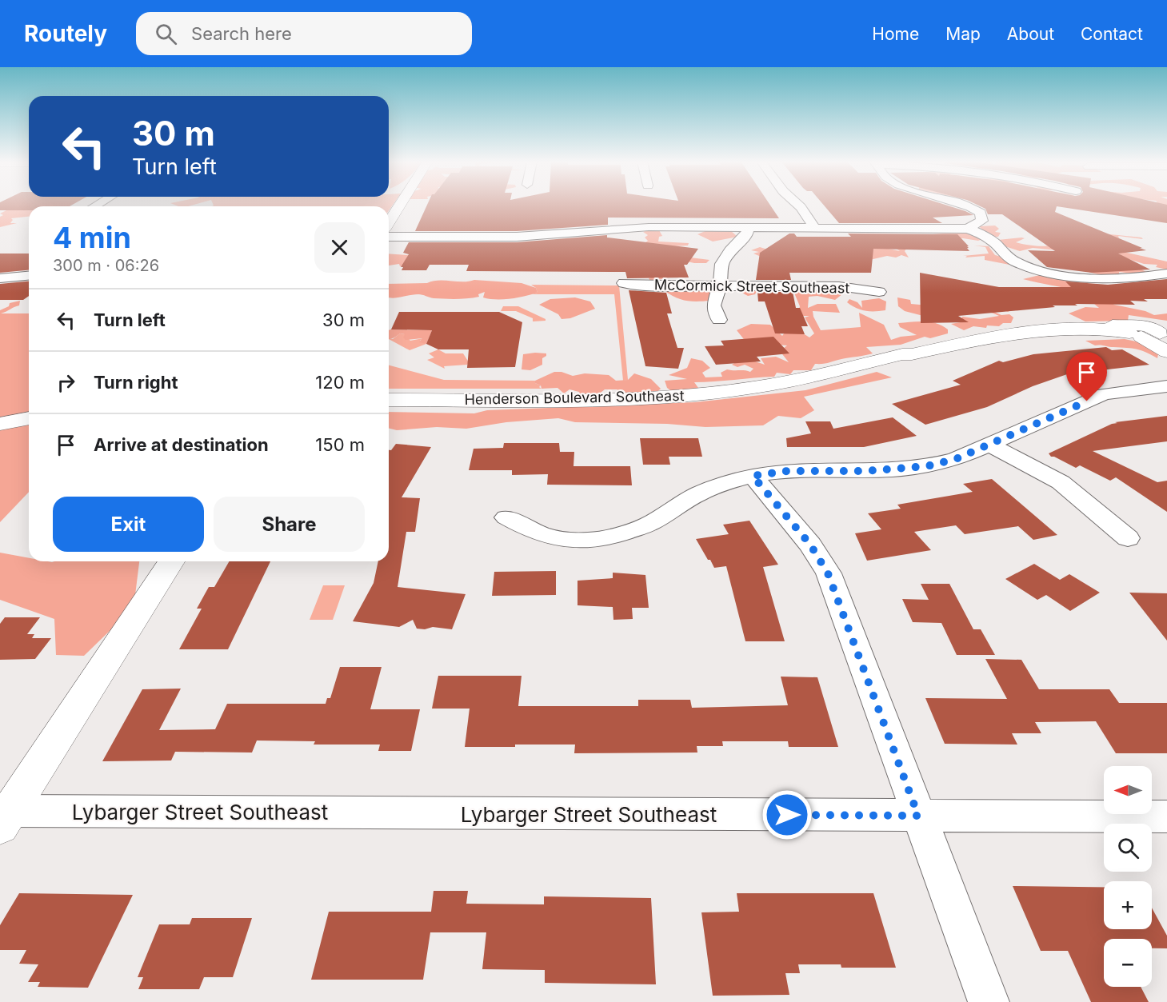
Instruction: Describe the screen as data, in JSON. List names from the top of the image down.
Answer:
{
  "streets": {
    "main road": ["Henderson Boulevard Southeast"],
    "street": ["McCormick Street Southeast", "Lybarger Street Southeast"]
  },
  "north": "left",
  "page": {
    "header": "Routely",
    "search": "Search here",
    "nav": [
      "Home",
      "Map",
      "About",
      "Contact"
    ],
    "turn": ["30 m", "Turn left"],
    "heading": ["4 min", "300 m · 06:26"],
    "list": [
      {
        "name": "Turn left",
        "value": "30 m"
      },
      {
        "name": "Turn right",
        "value": "120 m"
      },
      {
        "name": "Arrive at destination",
        "value": "150 m"
      }
    ],
    "buttons": ["Exit", "Share"],
    "map_buttons": ["+", "−"]
  }
}
